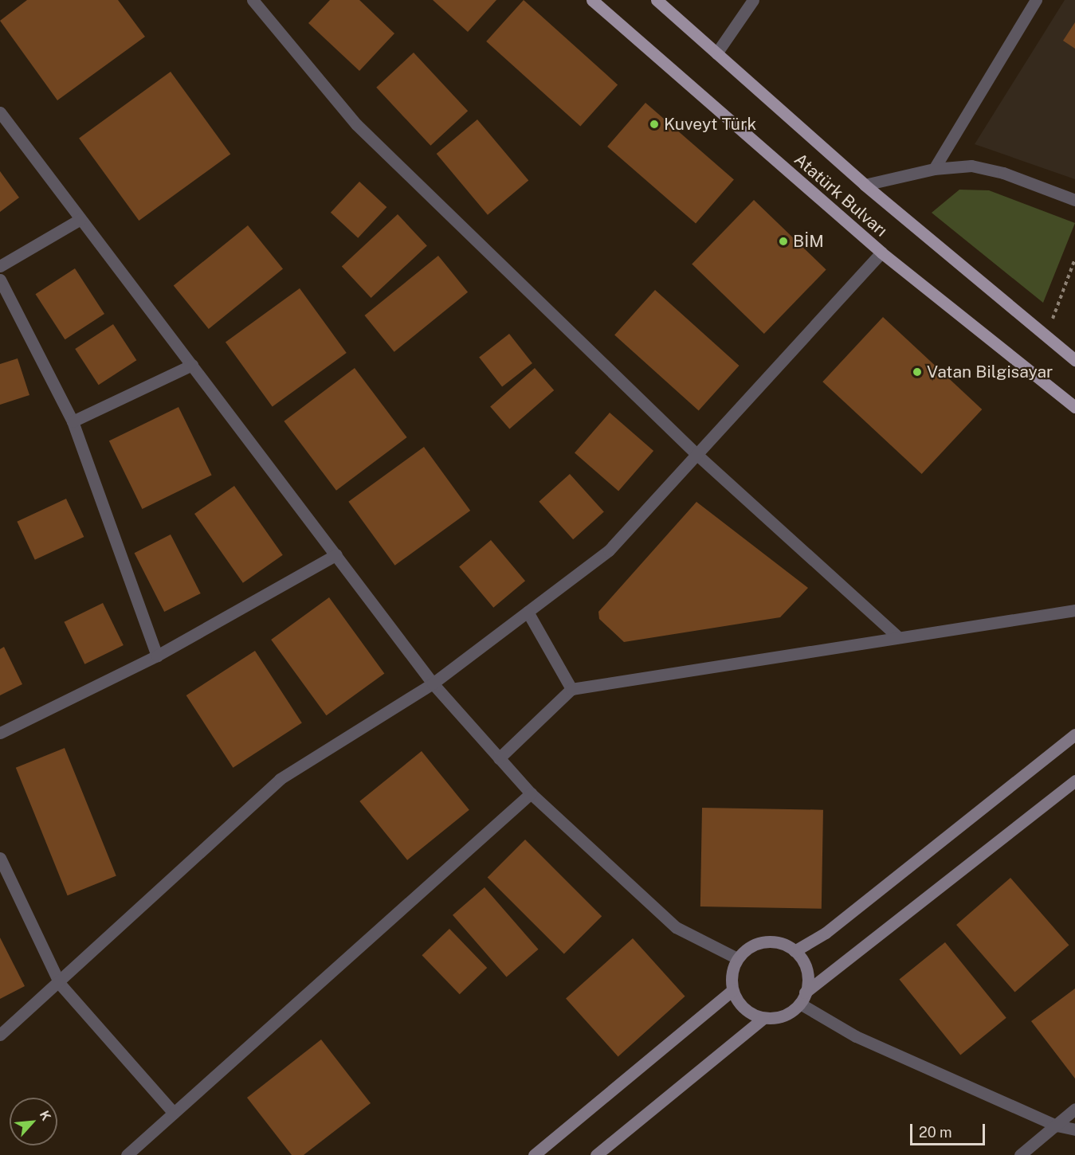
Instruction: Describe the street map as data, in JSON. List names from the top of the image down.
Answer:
{
  "streets": {
    "main road": ["Atatürk Bulvarı"]
  },
  "places": ["Kuveyt Türk", "BİM", "Vatan Bilgisayar"],
  "scale_bar": "20 m",
  "north": "top right"
}
